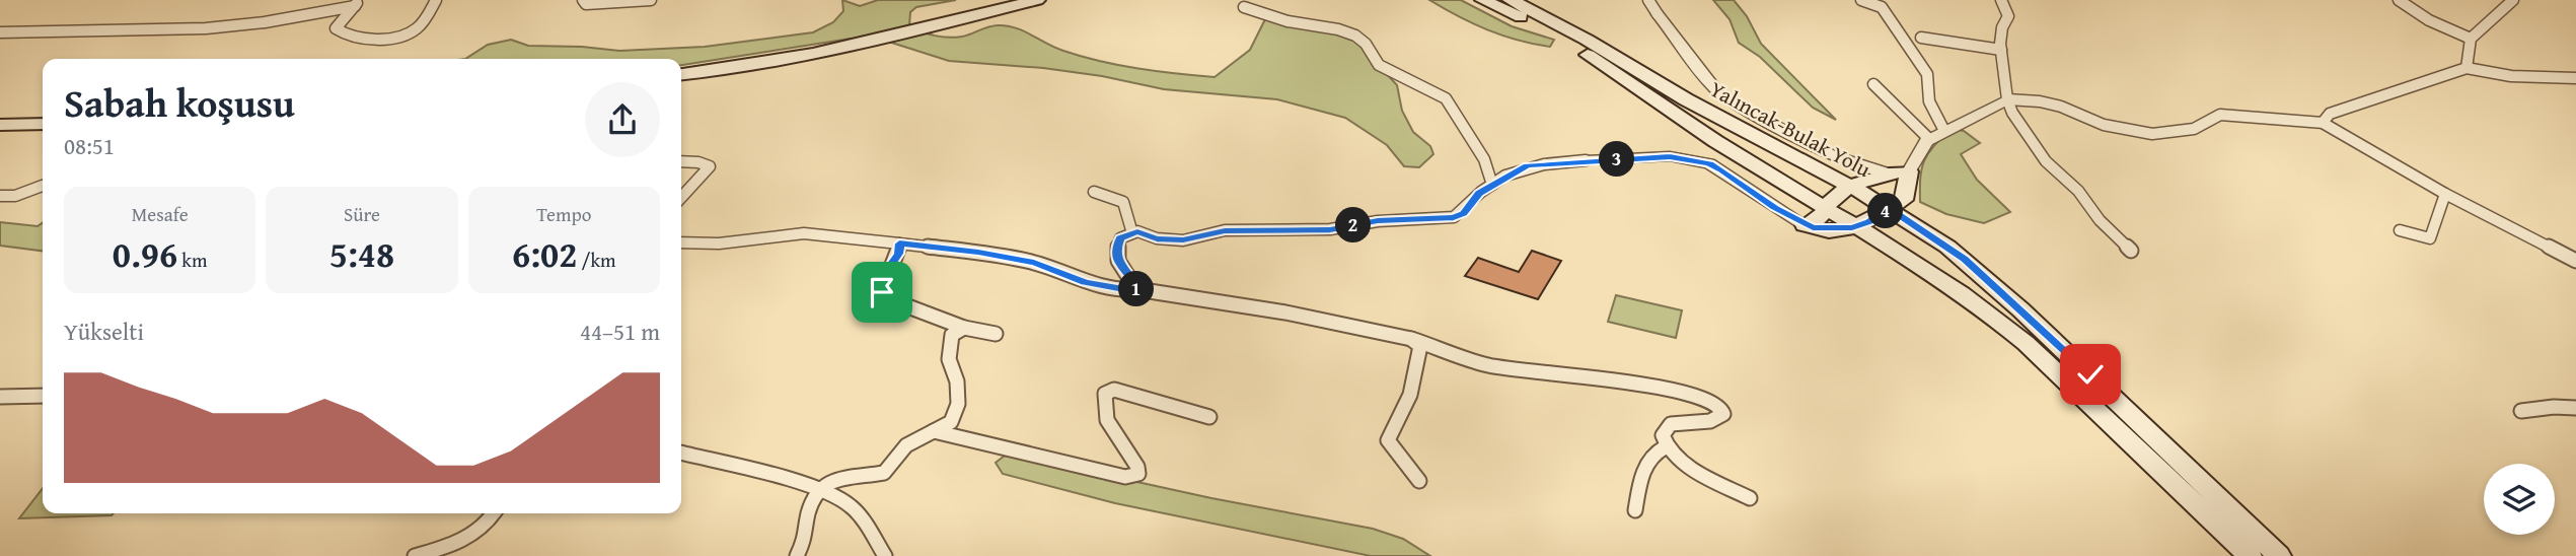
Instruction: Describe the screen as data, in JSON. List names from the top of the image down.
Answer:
{
  "streets": {
    "main road": ["Yalıncak-Bulak Yolu"]
  },
  "page": {
    "heading": ["Sabah koşusu", "08:51"],
    "pins": [
      "3",
      "4",
      "2",
      "1"
    ],
    "stats": [
      ["Mesafe", "0.96 km"],
      ["Süre", "5:48"],
      ["Tempo", "6:02 /km"]
    ],
    "chart": ["Yükselti", "44–51 m"]
  }
}
